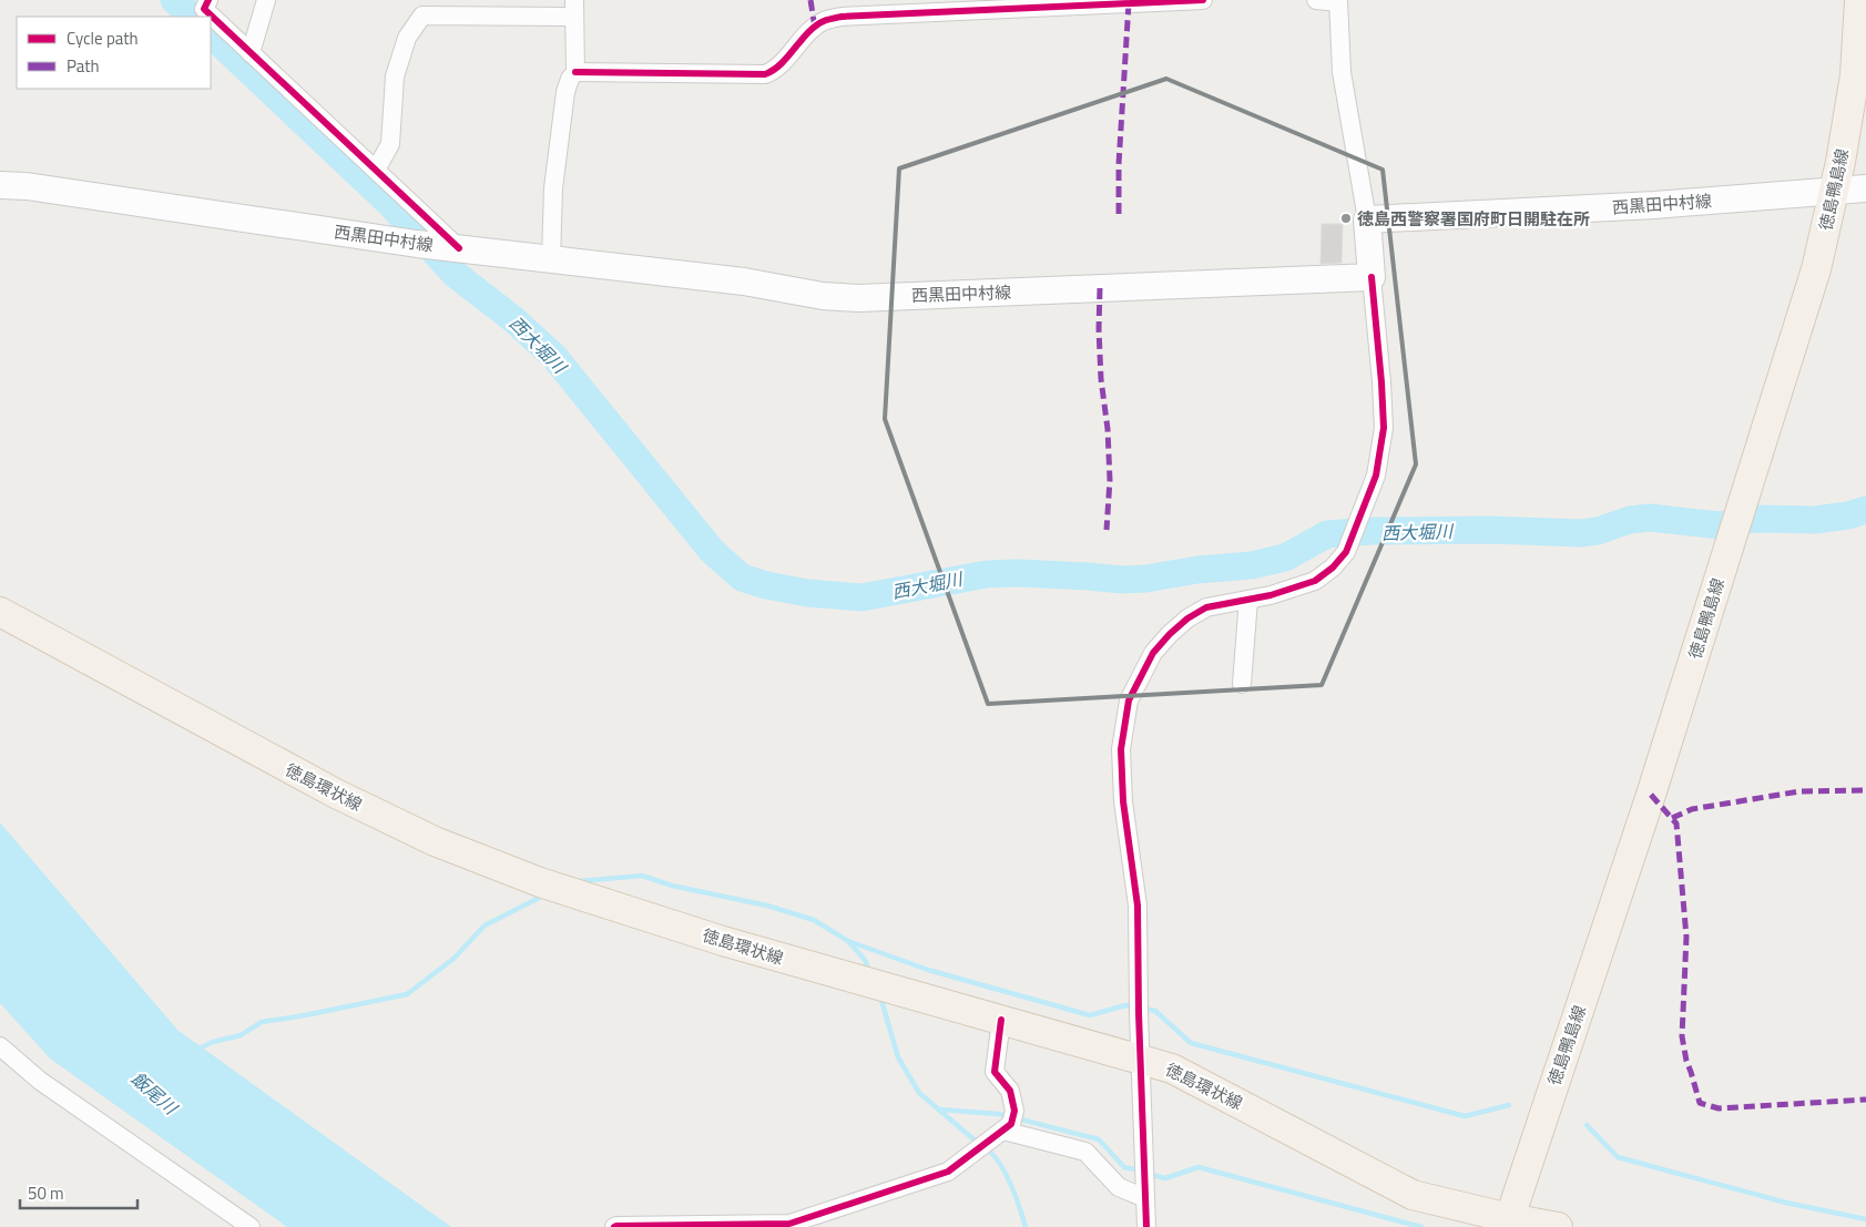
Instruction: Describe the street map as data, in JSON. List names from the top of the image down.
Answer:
{
  "streets": {
    "main road": ["徳島鴨島線", "西黒田中村線", "徳島環状線"]
  },
  "crossings": [
    ["徳島鴨島線", "西黒田中村線"],
    ["徳島鴨島線", "徳島環状線"]
  ],
  "water": ["西大堀川", "飯尾川"],
  "places": ["徳島西警察署国府町日開駐在所"],
  "legend": ["Cycle path", "Path"],
  "scale_bar": "50 m"
}
